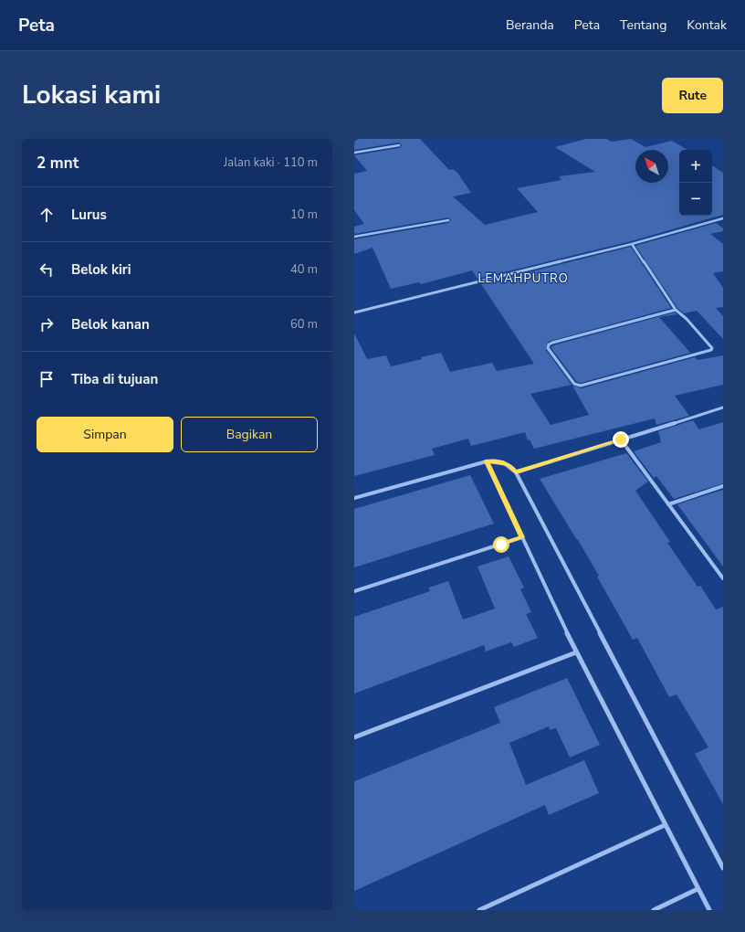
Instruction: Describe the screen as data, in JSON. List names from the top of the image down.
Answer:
{
  "districts": ["LEMAHPUTRO"],
  "north": "top left",
  "page": {
    "header": "Peta",
    "nav": [
      "Beranda",
      "Peta",
      "Tentang",
      "Kontak"
    ],
    "title": "Lokasi kami",
    "buttons": [
      "Rute",
      ["Simpan", "Bagikan"]
    ],
    "heading": ["2 mnt", "Jalan kaki · 110 m"],
    "map_buttons": ["+", "−"],
    "list": [
      ["Lurus", "10 m"],
      ["Belok kiri", "40 m"],
      ["Belok kanan", "60 m"],
      "Tiba di tujuan"
    ]
  }
}
